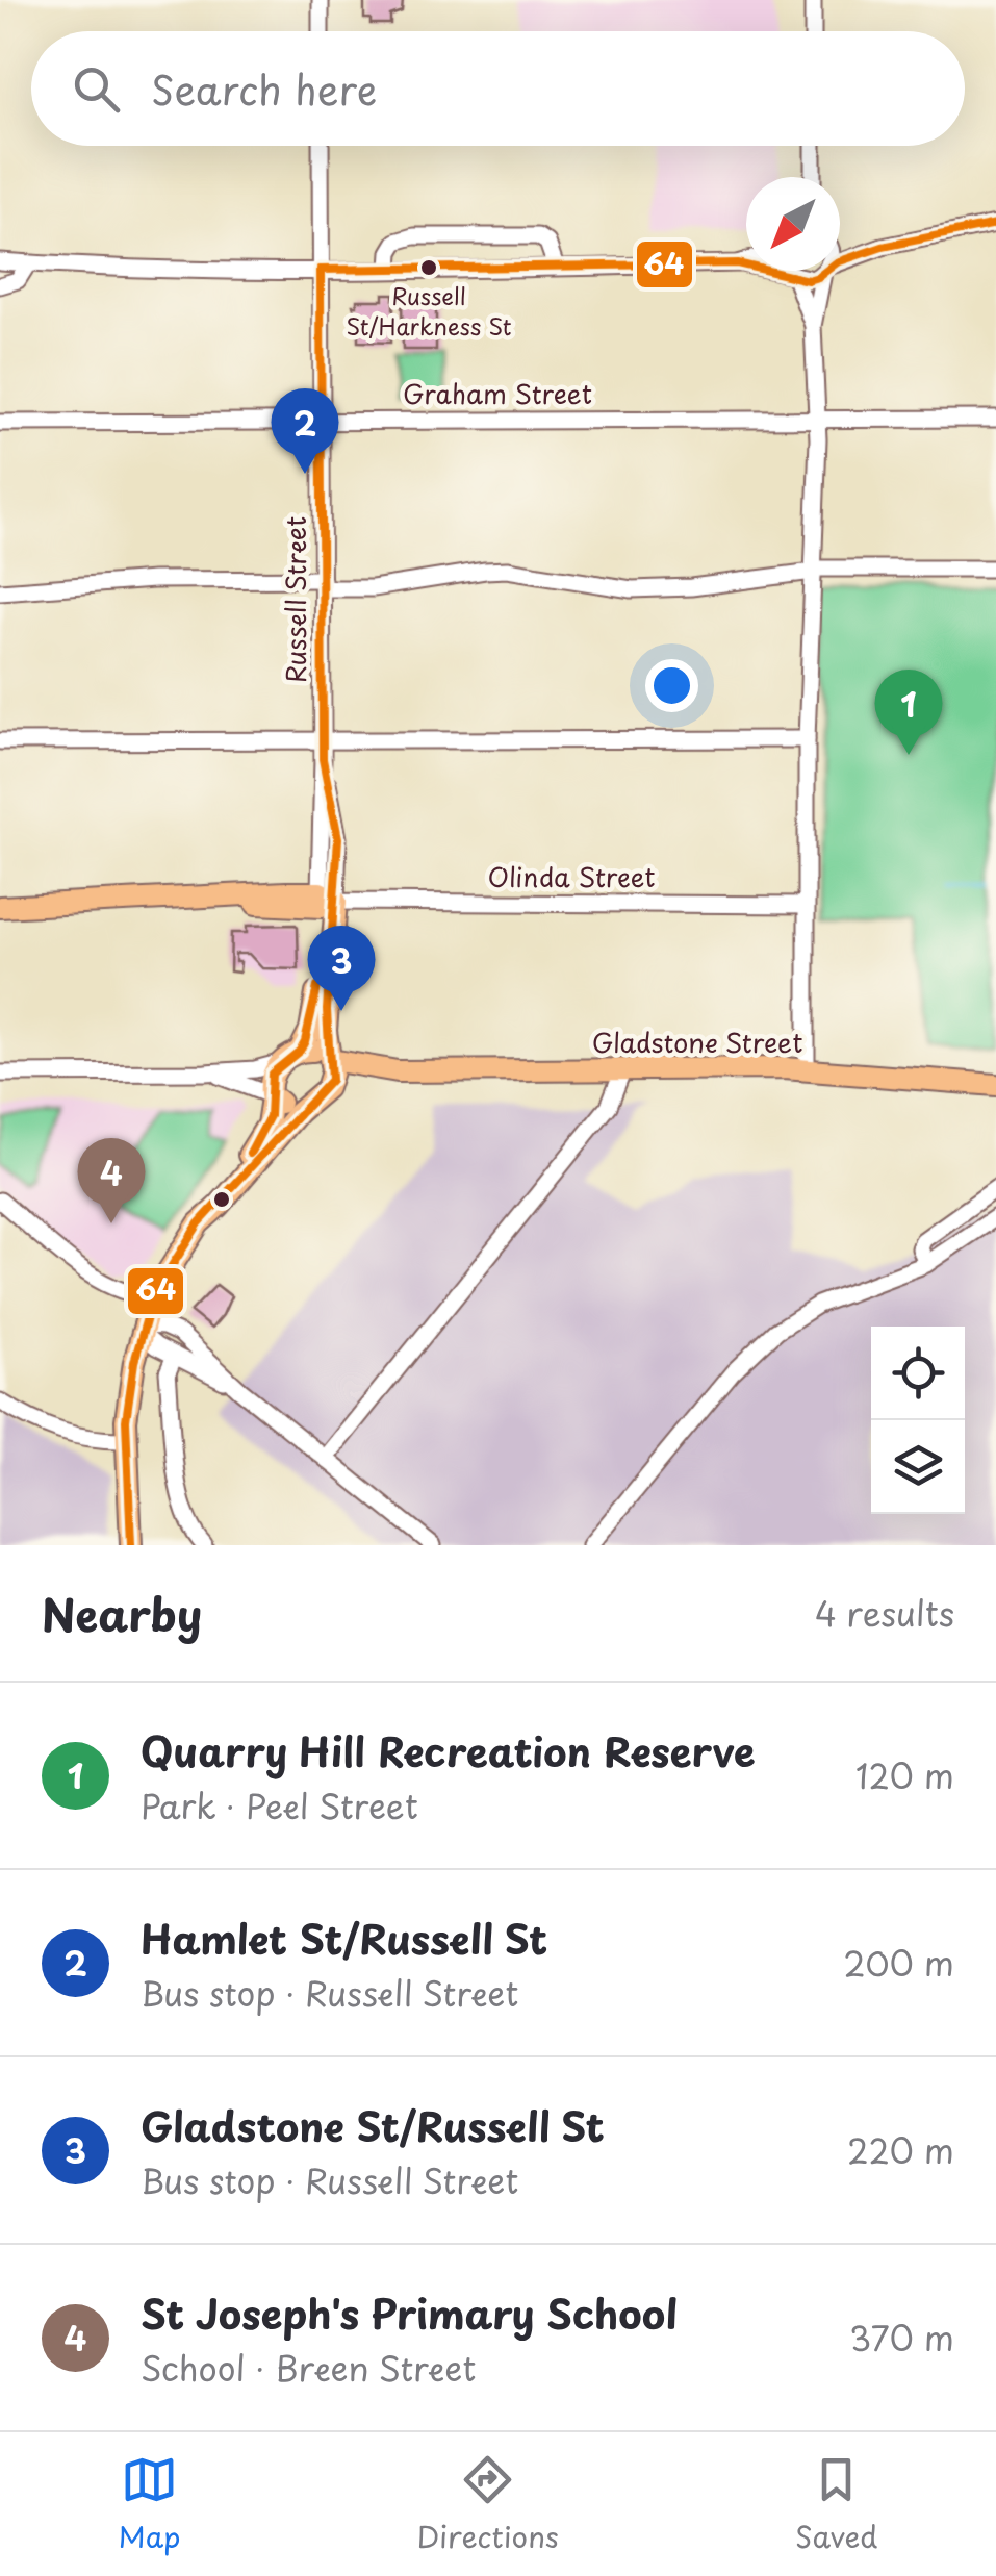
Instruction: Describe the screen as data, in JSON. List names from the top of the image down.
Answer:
{
  "streets": {
    "main road": ["Russell Street", "Olinda Street", "Gladstone Street"],
    "street": ["Graham Street"]
  },
  "crossings": [
    ["Graham Street", "Russell Street"],
    ["Russell Street", "Olinda Street"],
    ["Russell Street", "Gladstone Street"]
  ],
  "places": ["Russell St/Harkness St"],
  "lines": ["transit line 64"],
  "north": "bottom left",
  "page": {
    "search": "Search here",
    "pins": [
      "2",
      "1",
      "3",
      "4"
    ],
    "heading": ["Nearby", "4 results"],
    "list": [
      {
        "mark": "1",
        "name": "Quarry Hill Recreation Reserve",
        "note": "Park · Peel Street",
        "value": "120 m"
      },
      {
        "mark": "2",
        "name": "Hamlet St/Russell St",
        "note": "Bus stop · Russell Street",
        "value": "200 m"
      },
      {
        "mark": "3",
        "name": "Gladstone St/Russell St",
        "note": "Bus stop · Russell Street",
        "value": "220 m"
      },
      {
        "mark": "4",
        "name": "St Joseph's Primary School",
        "note": "School · Breen Street",
        "value": "370 m"
      }
    ],
    "nav": ["Map", "Directions", "Saved"]
  }
}
